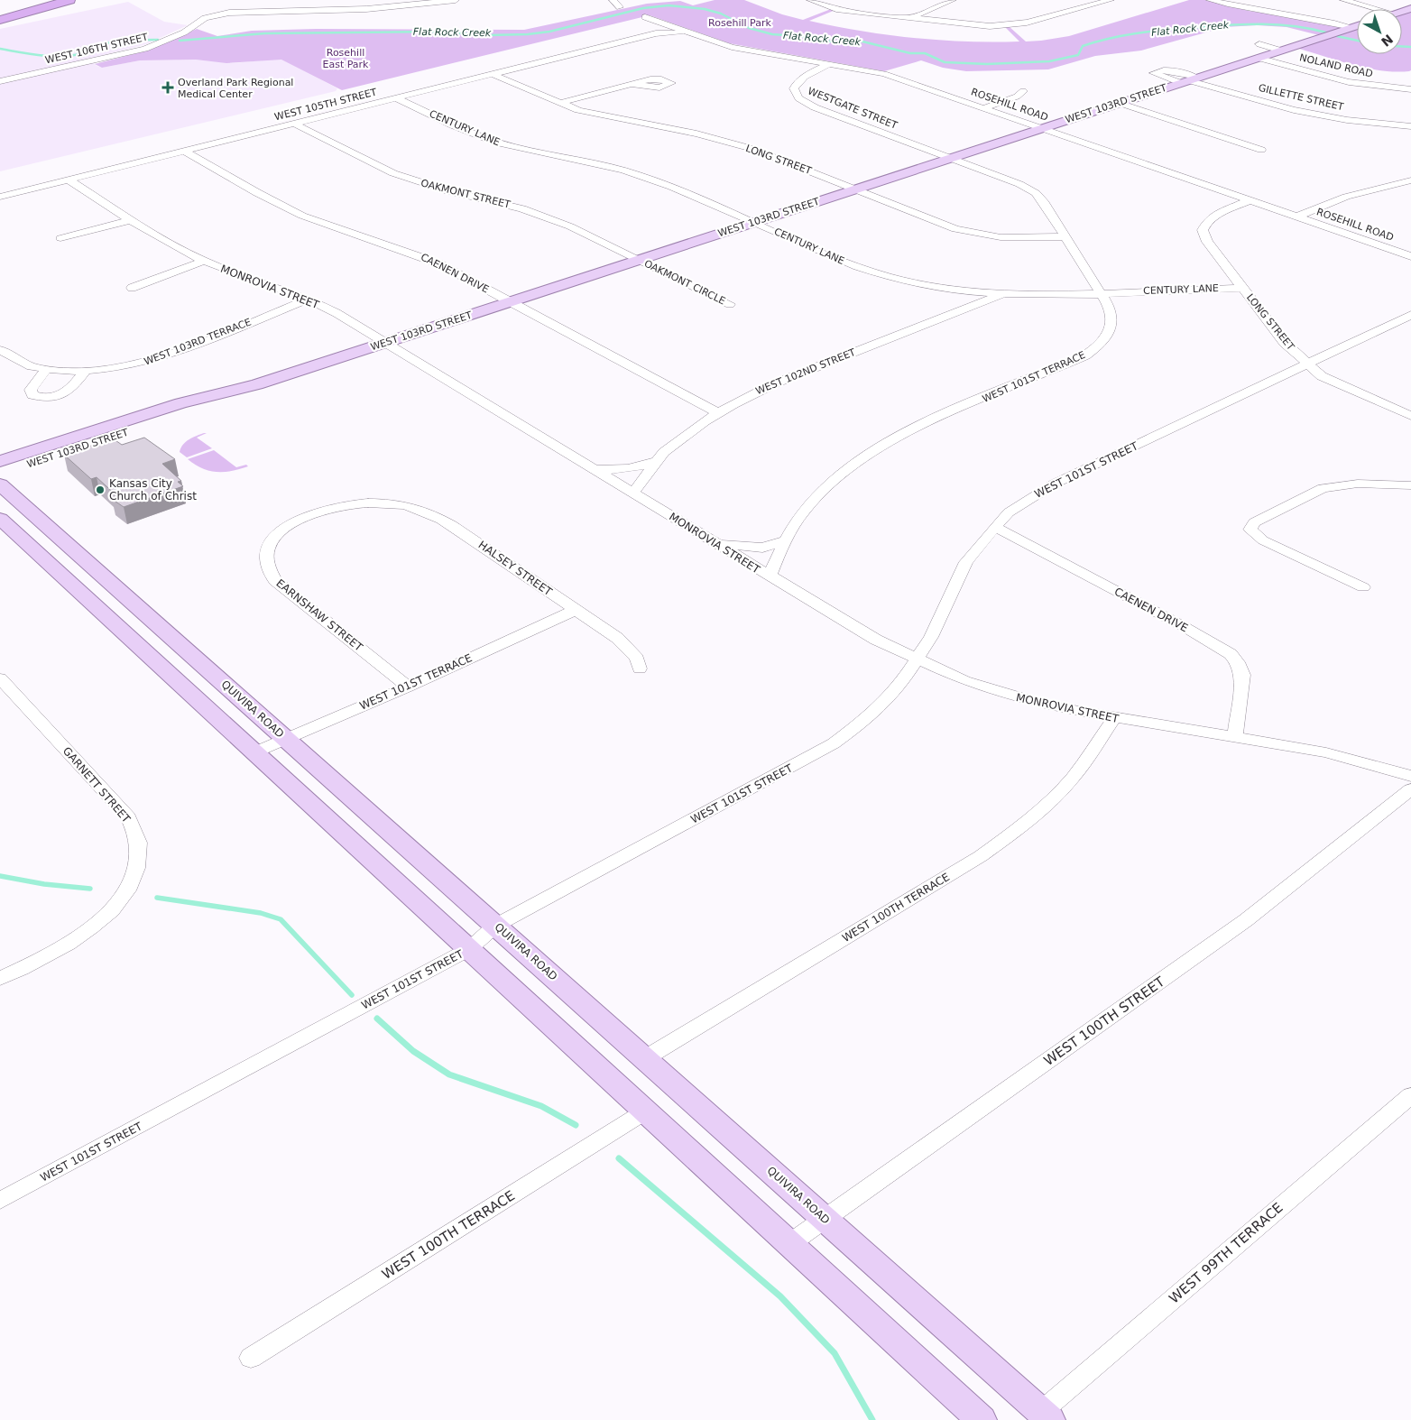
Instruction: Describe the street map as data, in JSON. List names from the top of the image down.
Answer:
{
  "streets": {
    "main road": ["WEST 103RD STREET", "QUIVIRA ROAD"],
    "street": [
      "WEST 106TH STREET",
      "NOLAND ROAD",
      "GILLETTE STREET",
      "WEST 105TH STREET",
      "ROSEHILL ROAD",
      "WESTGATE STREET",
      "CENTURY LANE",
      "LONG STREET",
      "OAKMONT STREET",
      "CAENEN DRIVE",
      "OAKMONT CIRCLE",
      "MONROVIA STREET",
      "WEST 103RD TERRACE",
      "WEST 102ND STREET",
      "WEST 101ST TERRACE",
      "WEST 101ST STREET",
      "HALSEY STREET",
      "EARNSHAW STREET",
      "GARNETT STREET",
      "WEST 100TH TERRACE",
      "WEST 100TH STREET",
      "WEST 99TH TERRACE"
    ]
  },
  "crossings": [
    ["NOLAND ROAD", "WEST 103RD STREET"],
    ["GILLETTE STREET", "WEST 103RD STREET"],
    ["WEST 103RD STREET", "ROSEHILL ROAD"],
    ["WEST 103RD STREET", "WESTGATE STREET"],
    ["WEST 103RD STREET", "CENTURY LANE"],
    ["WEST 103RD STREET", "LONG STREET"],
    ["WEST 103RD STREET", "OAKMONT STREET"],
    ["WEST 103RD STREET", "CAENEN DRIVE"],
    ["WEST 103RD STREET", "OAKMONT CIRCLE"],
    ["WEST 103RD STREET", "MONROVIA STREET"],
    ["WEST 103RD STREET", "WEST 101ST TERRACE"],
    ["WEST 105TH STREET", "ROSEHILL ROAD"],
    ["WEST 105TH STREET", "CENTURY LANE"],
    ["WEST 105TH STREET", "LONG STREET"],
    ["WEST 105TH STREET", "OAKMONT STREET"],
    ["WEST 105TH STREET", "CAENEN DRIVE"],
    ["WEST 105TH STREET", "MONROVIA STREET"],
    ["ROSEHILL ROAD", "WESTGATE STREET"],
    ["ROSEHILL ROAD", "LONG STREET"],
    ["WESTGATE STREET", "WEST 101ST TERRACE"],
    ["CENTURY LANE", "LONG STREET"],
    ["CENTURY LANE", "WEST 102ND STREET"],
    ["CENTURY LANE", "WEST 101ST TERRACE"],
    ["LONG STREET", "WEST 101ST TERRACE"],
    ["LONG STREET", "WEST 101ST STREET"],
    ["OAKMONT STREET", "OAKMONT CIRCLE"],
    ["CAENEN DRIVE", "MONROVIA STREET"],
    ["CAENEN DRIVE", "WEST 102ND STREET"],
    ["CAENEN DRIVE", "WEST 101ST STREET"],
    ["MONROVIA STREET", "WEST 103RD TERRACE"],
    ["MONROVIA STREET", "WEST 102ND STREET"],
    ["MONROVIA STREET", "WEST 101ST TERRACE"],
    ["MONROVIA STREET", "WEST 101ST STREET"],
    ["MONROVIA STREET", "WEST 100TH TERRACE"],
    ["WEST 101ST TERRACE", "HALSEY STREET"],
    ["WEST 101ST TERRACE", "EARNSHAW STREET"],
    ["WEST 101ST TERRACE", "QUIVIRA ROAD"],
    ["WEST 101ST STREET", "QUIVIRA ROAD"],
    ["HALSEY STREET", "EARNSHAW STREET"],
    ["QUIVIRA ROAD", "WEST 100TH TERRACE"],
    ["QUIVIRA ROAD", "WEST 100TH STREET"],
    ["QUIVIRA ROAD", "WEST 99TH TERRACE"]
  ],
  "water": ["Flat Rock Creek"],
  "parks": ["Rosehill Park", "Rosehill East Park"],
  "places": {
    "health": ["Overland Park Regional Medical Center"],
    "other": ["Kansas City Church of Christ"]
  },
  "north": "bottom right"
}
